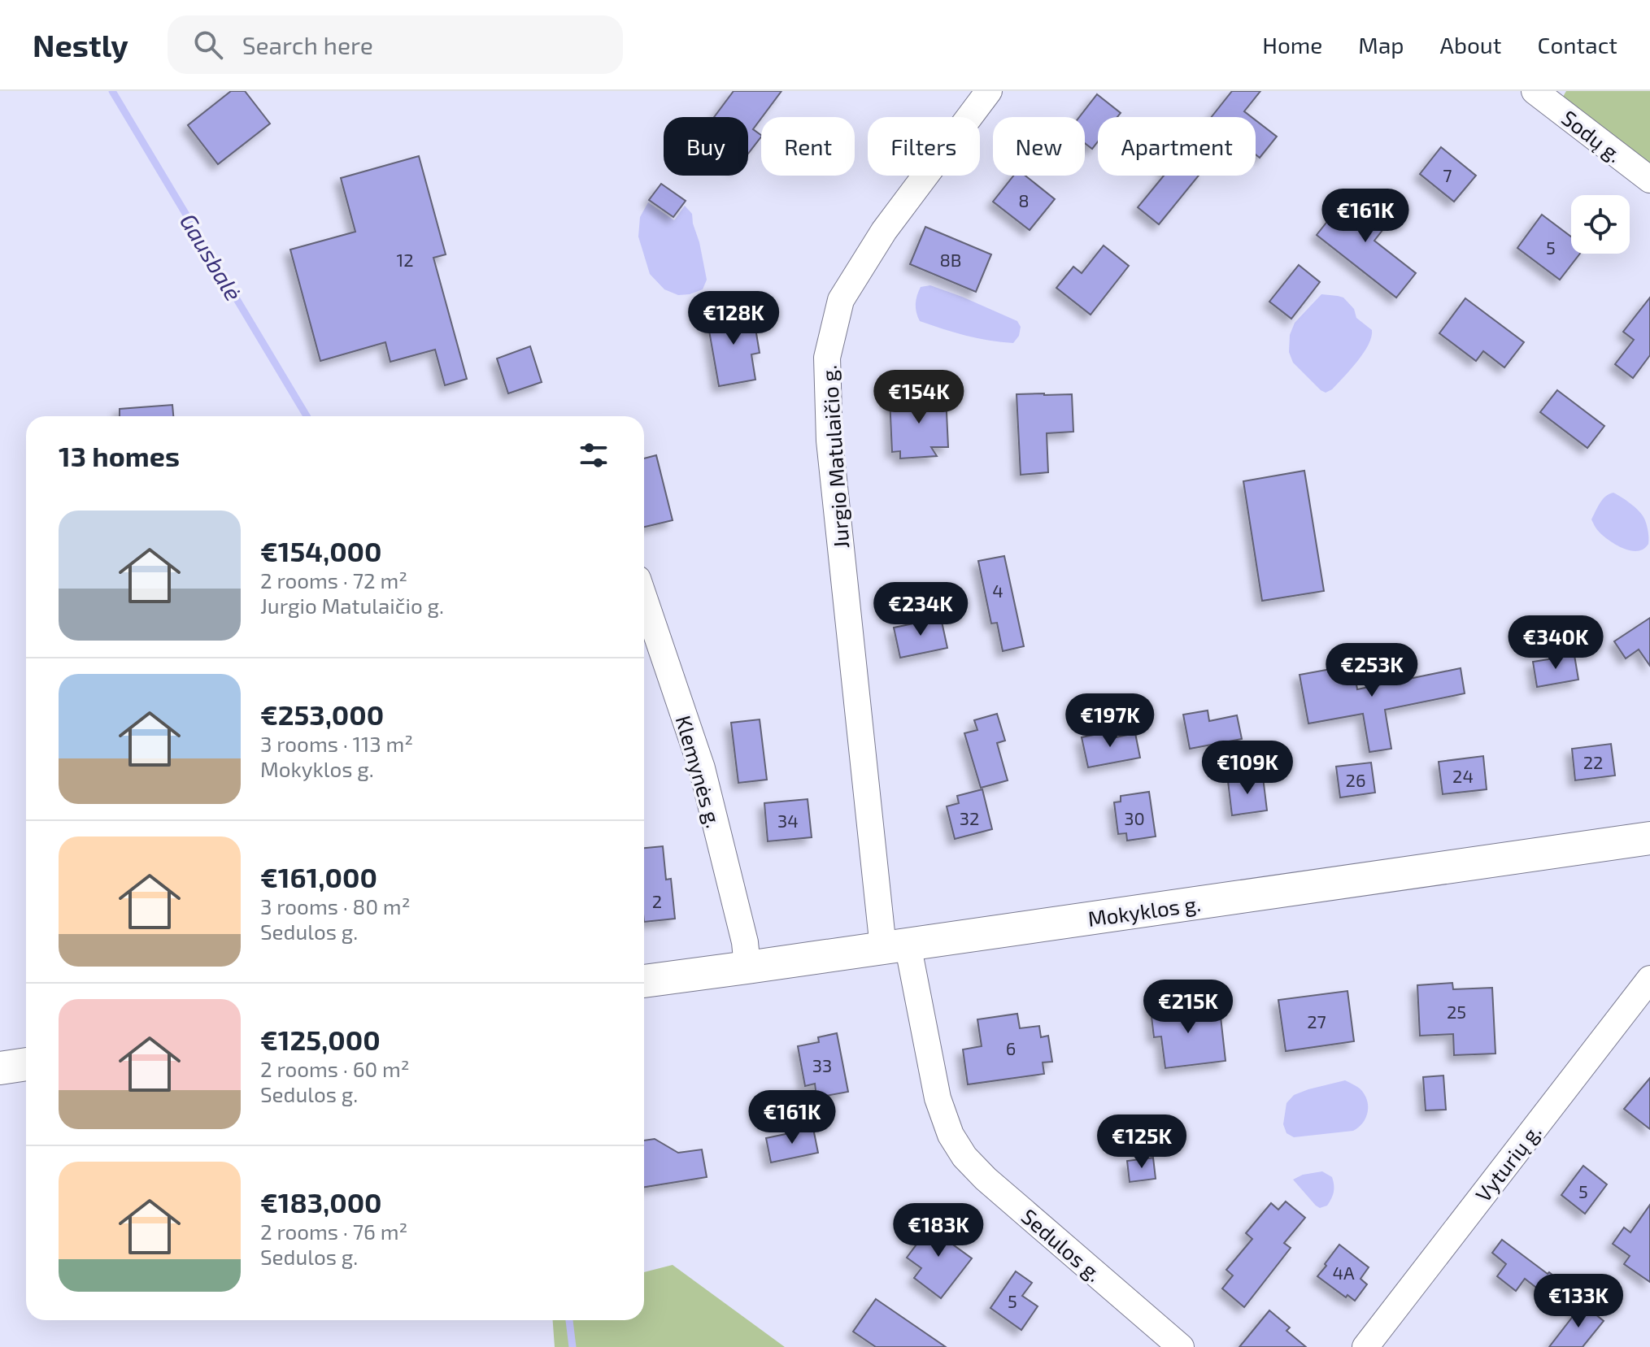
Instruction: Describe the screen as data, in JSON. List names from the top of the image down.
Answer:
{
  "streets": {
    "main road": ["Mokyklos g."],
    "street": [
      "Sodų g.",
      "Jurgio Matulaičio g.",
      "Klemynės g.",
      "Vyturių g.",
      "Sedulos g."
    ]
  },
  "crossings": [
    ["Jurgio Matulaičio g.", "Mokyklos g."],
    ["Jurgio Matulaičio g.", "Sedulos g."],
    ["Klemynės g.", "Mokyklos g."],
    ["Mokyklos g.", "Sedulos g."]
  ],
  "water": ["Gausbalė"],
  "house_numbers": [
    "7",
    "8",
    "5",
    "12",
    "8B",
    "4",
    "22",
    "24",
    "26",
    "32",
    "30",
    "34",
    "2",
    "25",
    "27",
    "6",
    "33",
    "5",
    "4A",
    "5"
  ],
  "page": {
    "header": "Nestly",
    "search": "Search here",
    "nav": [
      "Home",
      "Map",
      "About",
      "Contact"
    ],
    "chip": [
      "Buy",
      "Rent",
      "Filters",
      "New",
      "Apartment"
    ],
    "price": [
      "€161K",
      "€128K",
      "€154K",
      "€234K",
      "€340K",
      "€253K",
      "€197K",
      "€109K",
      "€215K",
      "€161K",
      "€125K",
      "€183K",
      "€133K"
    ],
    "heading": "13 homes",
    "list": [
      {
        "name": "€154,000",
        "note": "2 rooms · 72 m² · Jurgio Matulaičio g."
      },
      {
        "name": "€253,000",
        "note": "3 rooms · 113 m² · Mokyklos g."
      },
      {
        "name": "€161,000",
        "note": "3 rooms · 80 m² · Sedulos g."
      },
      {
        "name": "€125,000",
        "note": "2 rooms · 60 m² · Sedulos g."
      },
      {
        "name": "€183,000",
        "note": "2 rooms · 76 m² · Sedulos g."
      }
    ]
  }
}
